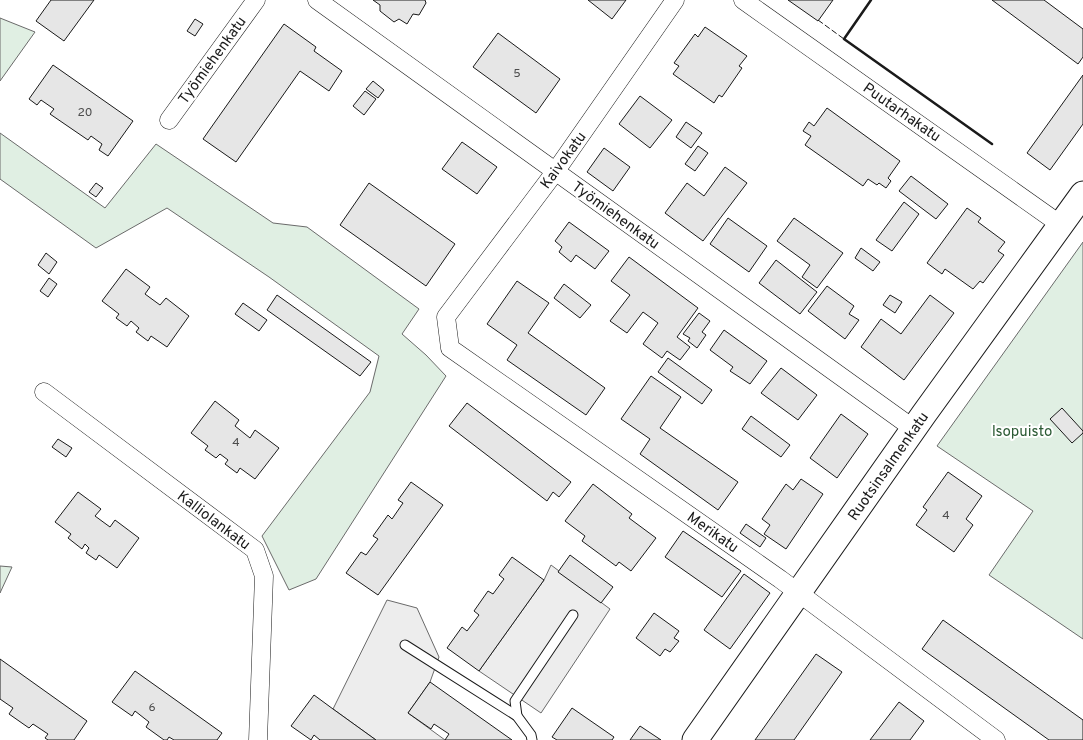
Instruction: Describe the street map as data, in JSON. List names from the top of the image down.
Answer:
{
  "streets": {
    "street": [
      "Työmiehenkatu",
      "Puutarhakatu",
      "Kaivokatu",
      "Ruotsinsalmenkatu",
      "Kalliolankatu",
      "Merikatu"
    ]
  },
  "crossings": [
    ["Työmiehenkatu", "Kaivokatu"],
    ["Työmiehenkatu", "Ruotsinsalmenkatu"],
    ["Puutarhakatu", "Ruotsinsalmenkatu"],
    ["Kaivokatu", "Merikatu"],
    ["Ruotsinsalmenkatu", "Merikatu"]
  ],
  "parks": ["Isopuisto"],
  "house_numbers": [
    "5",
    "20",
    "4",
    "4",
    "6"
  ]
}
